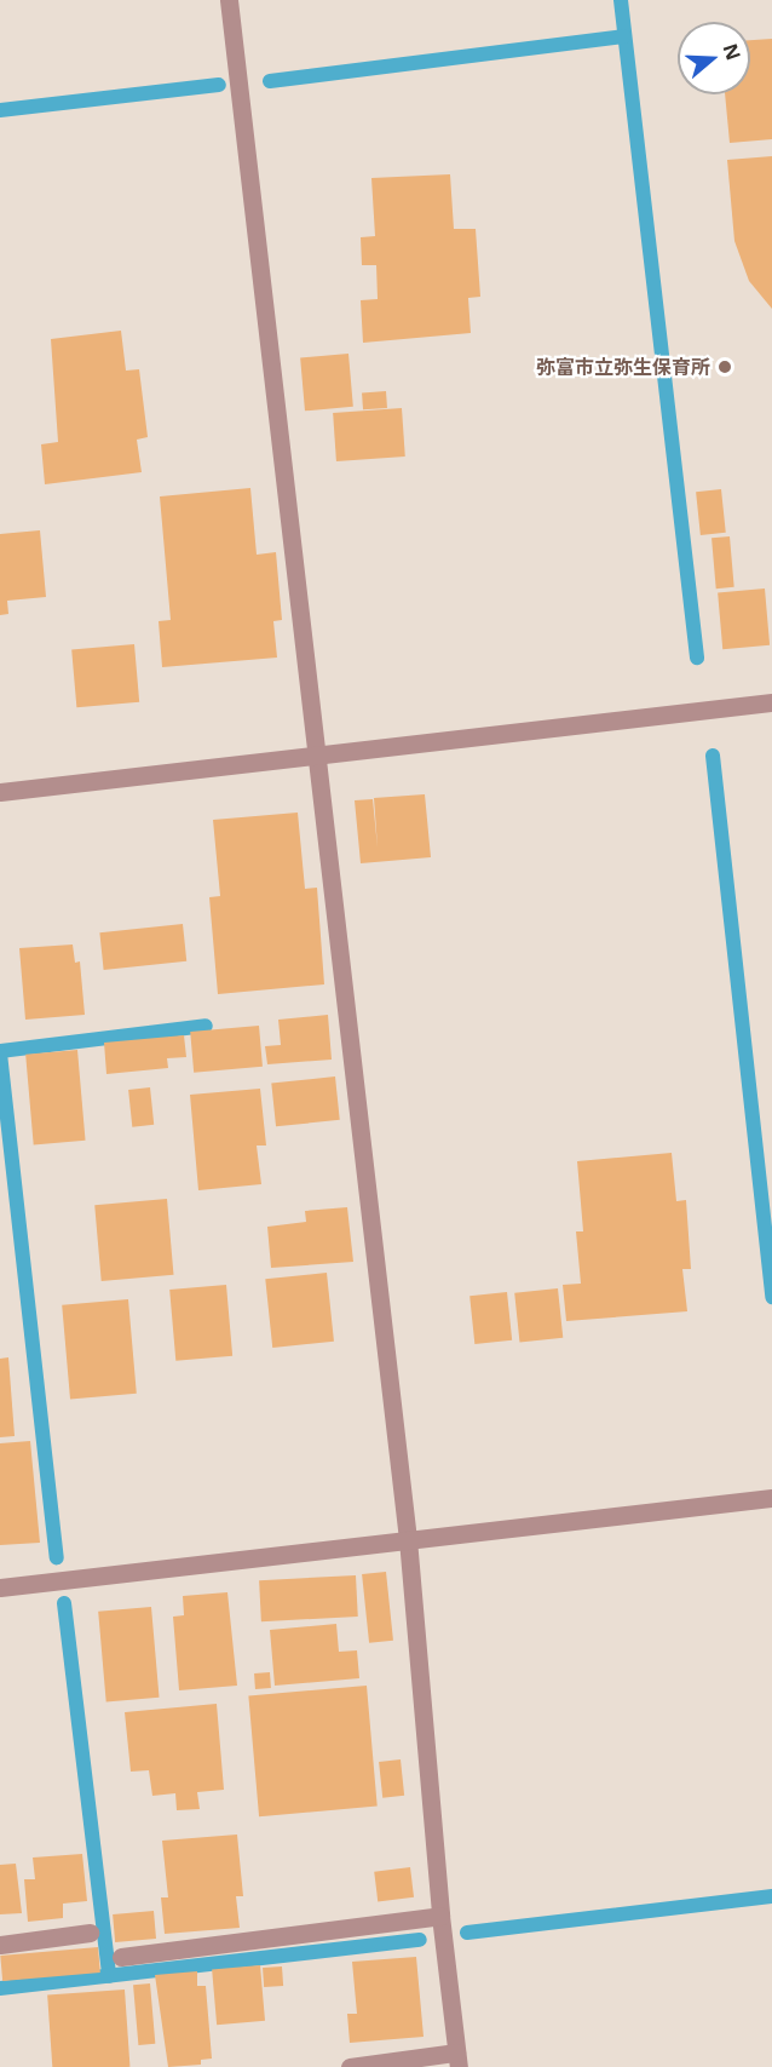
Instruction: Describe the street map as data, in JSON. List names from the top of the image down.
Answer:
{
  "places": ["弥富市立弥生保育所"],
  "north": "right"
}
